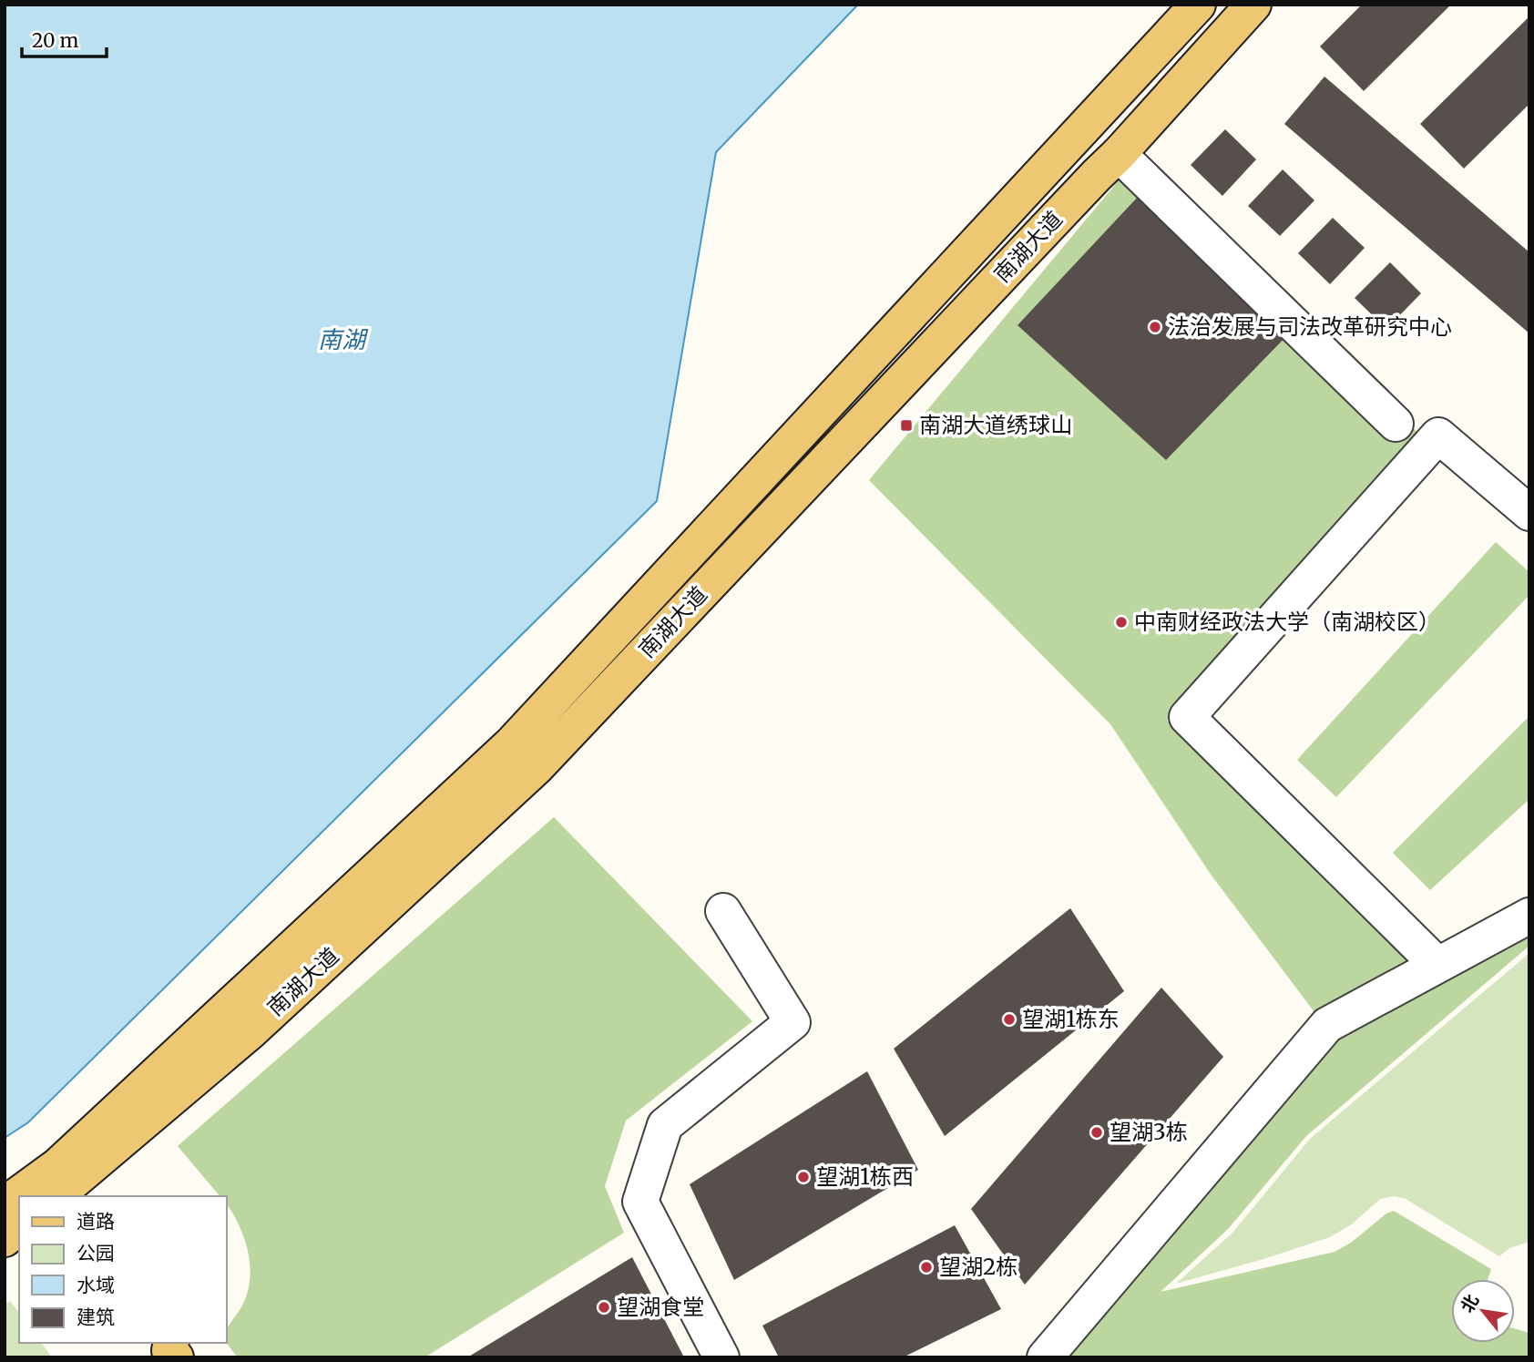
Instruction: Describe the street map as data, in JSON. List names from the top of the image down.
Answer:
{
  "streets": {
    "main road": ["南湖大道"]
  },
  "water": ["南湖"],
  "places": {
    "other": [
      "法治发展与司法改革研究中心",
      "中南财经政法大学（南湖校区）",
      "望湖1栋东",
      "望湖3栋",
      "望湖1栋西",
      "望湖2栋",
      "望湖食堂"
    ],
    "transit": ["南湖大道绣球山"]
  },
  "legend": [
    "道路",
    "公园",
    "水域",
    "建筑"
  ],
  "scale_bar": "20 m",
  "north": "top left"
}
